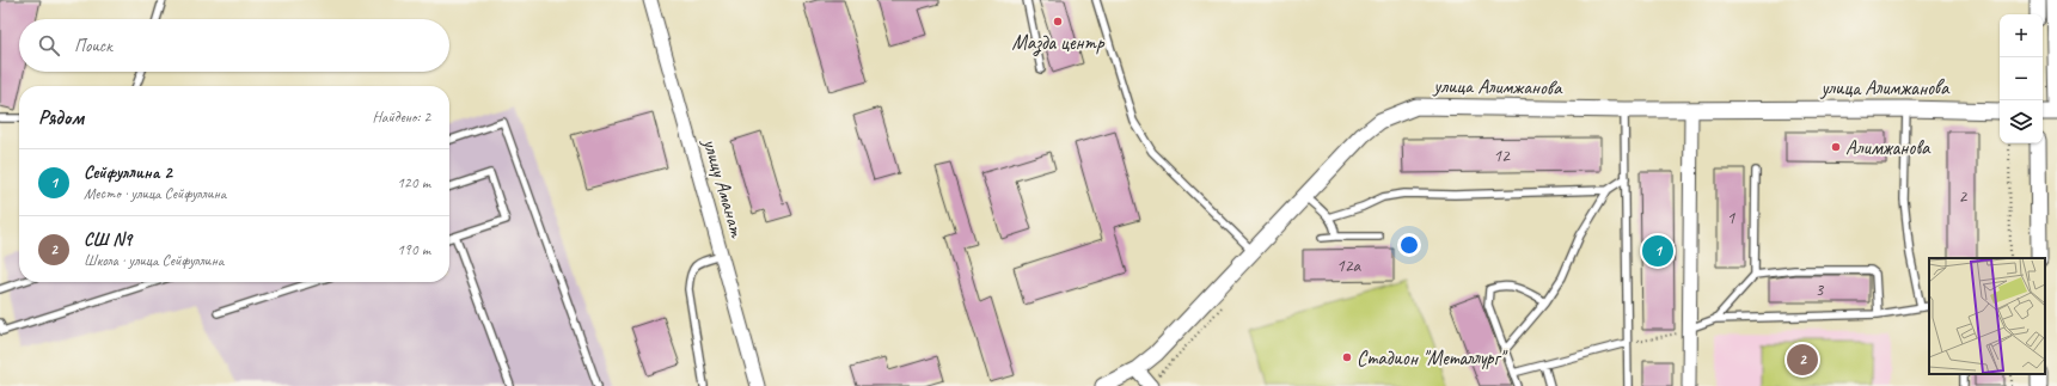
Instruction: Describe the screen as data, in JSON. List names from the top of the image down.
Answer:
{
  "streets": {
    "street": ["улица Алимжанова", "улицу Аманат"]
  },
  "places": ["Мазда центр", "Алимжанова", "Стадион \"Металлург\""],
  "house_numbers": [
    "12",
    "2",
    "1",
    "12а",
    "3"
  ],
  "page": {
    "map_buttons": ["+", "−"],
    "search": "Поиск",
    "heading": ["Рядом", "Найдено: 2"],
    "list": [
      {
        "mark": "1",
        "name": "Сейфуллина 2",
        "note": "Место · улица Сейфуллина",
        "value": "120 m"
      },
      {
        "mark": "2",
        "name": "СШ N9",
        "note": "Школа · улица Сейфуллина",
        "value": "190 m"
      }
    ],
    "pins": ["1", "2"]
  }
}
